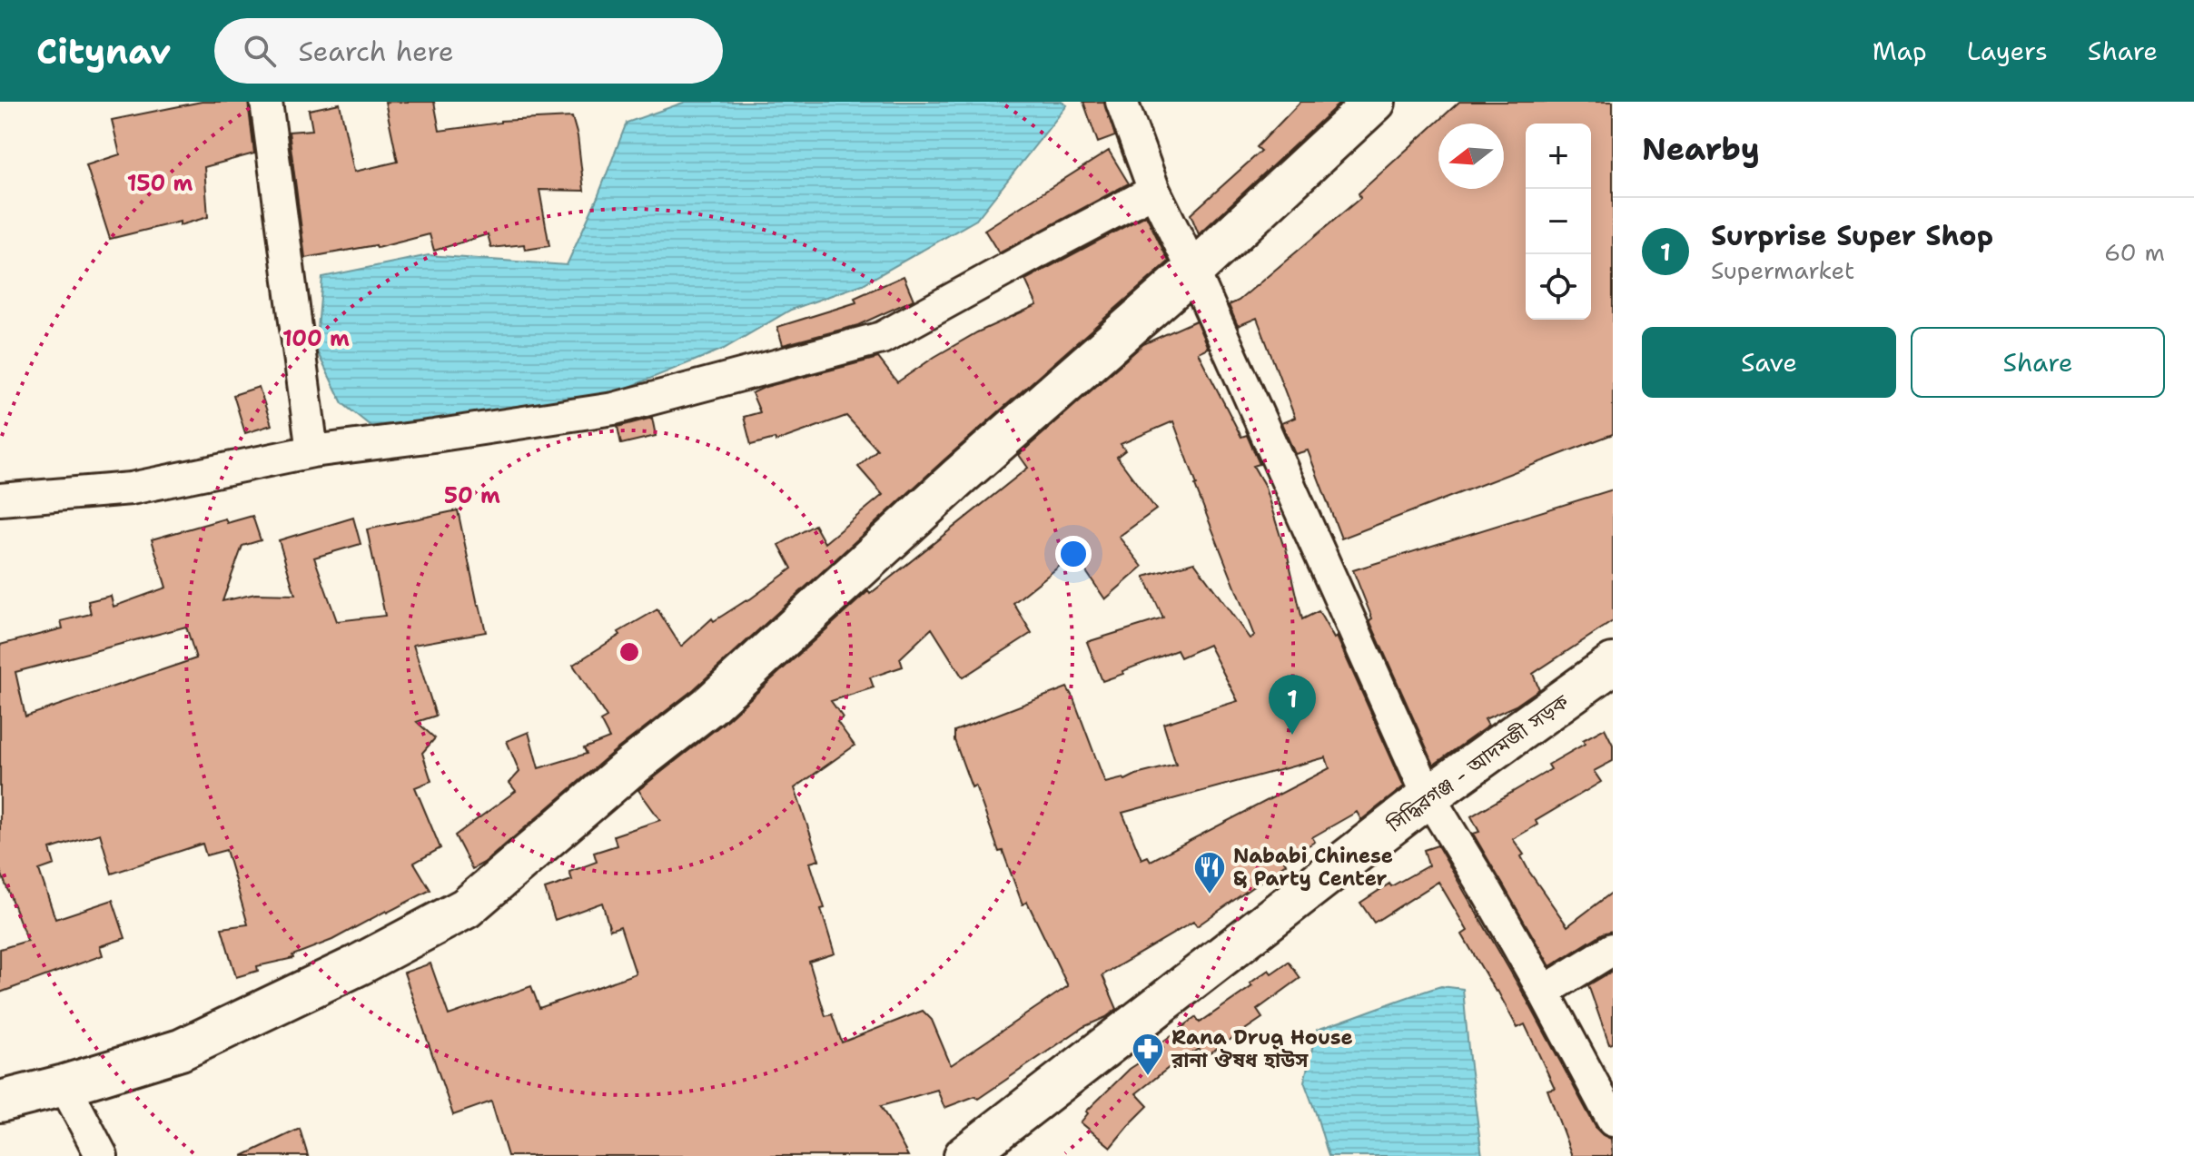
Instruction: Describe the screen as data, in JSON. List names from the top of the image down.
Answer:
{
  "streets": {
    "main road": ["সিদ্ধিরগঞ্জ - আদমজী সড়ক"]
  },
  "places": {
    "restaurant": ["Nababi Chinese & Party Center"],
    "pharmacy": ["Rana Drug House রানা ঔষধ হাউস"]
  },
  "north": "left",
  "page": {
    "header": "Citynav",
    "search": "Search here",
    "nav": ["Map", "Layers", "Share"],
    "heading": "Nearby",
    "map_buttons": ["+", "−"],
    "list": [
      {
        "mark": "1",
        "name": "Surprise Super Shop",
        "note": "Supermarket",
        "value": "60 m"
      }
    ],
    "buttons": ["Save", "Share"],
    "pins": "1"
  },
  "rings": ["150 m", "100 m", "50 m"]
}
